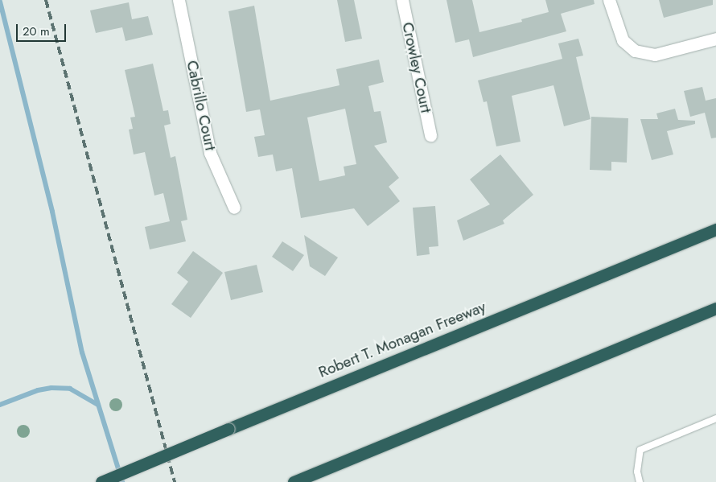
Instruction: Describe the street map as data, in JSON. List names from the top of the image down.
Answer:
{
  "streets": {
    "highway": ["Robert T. Monagan Freeway"],
    "street": ["Crowley Court", "Cabrillo Court"]
  },
  "scale_bar": "20 m"
}
